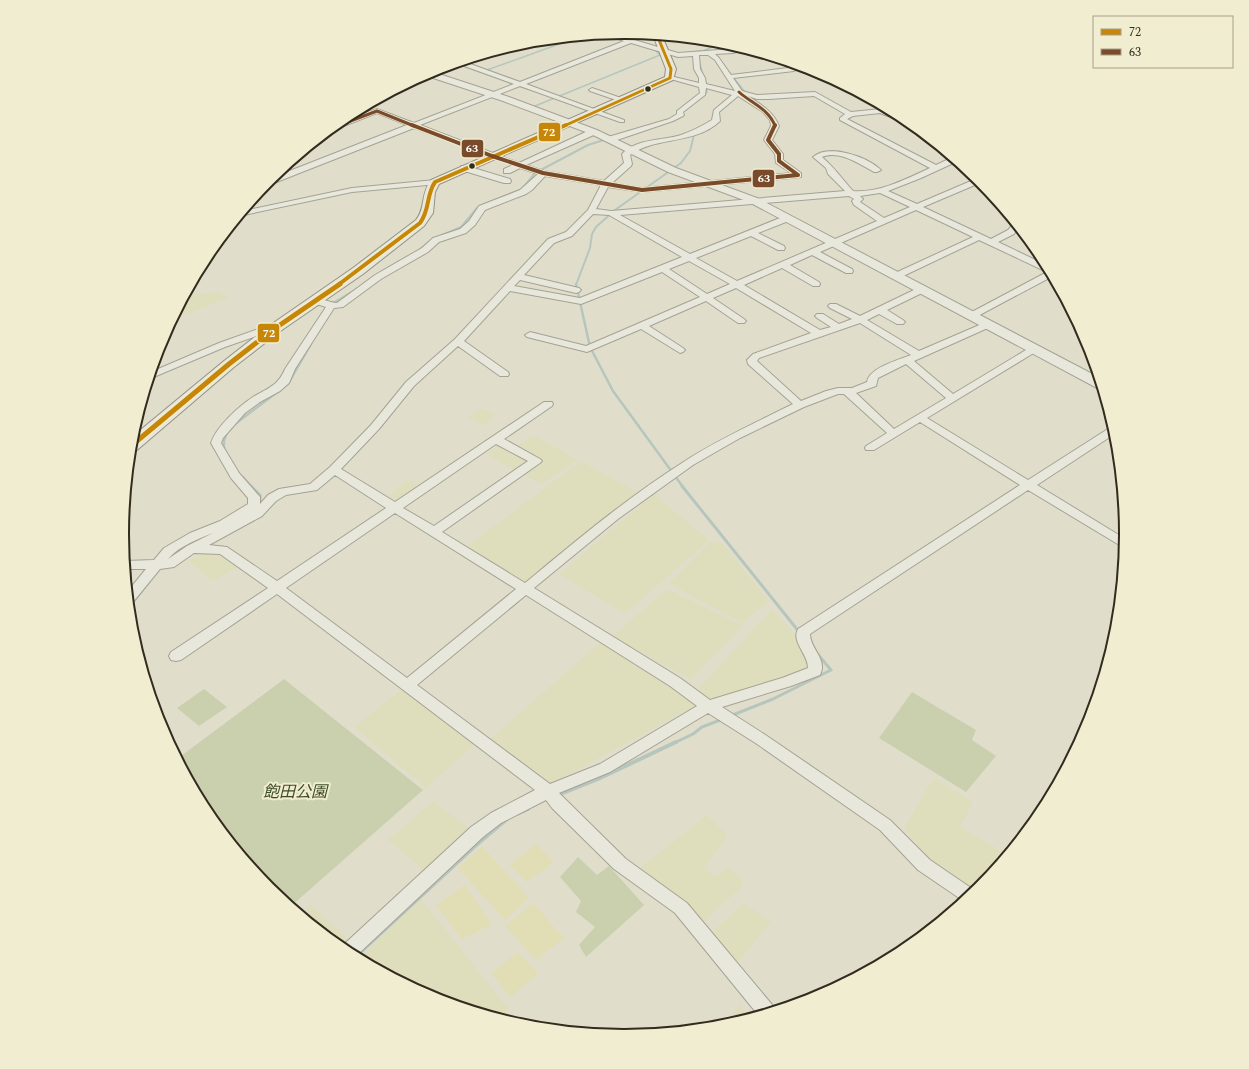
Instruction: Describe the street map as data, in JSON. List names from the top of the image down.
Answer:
{
  "parks": ["飽田公園"],
  "lines": ["transit line 72", "transit line 63"],
  "legend": ["72", "63"]
}
